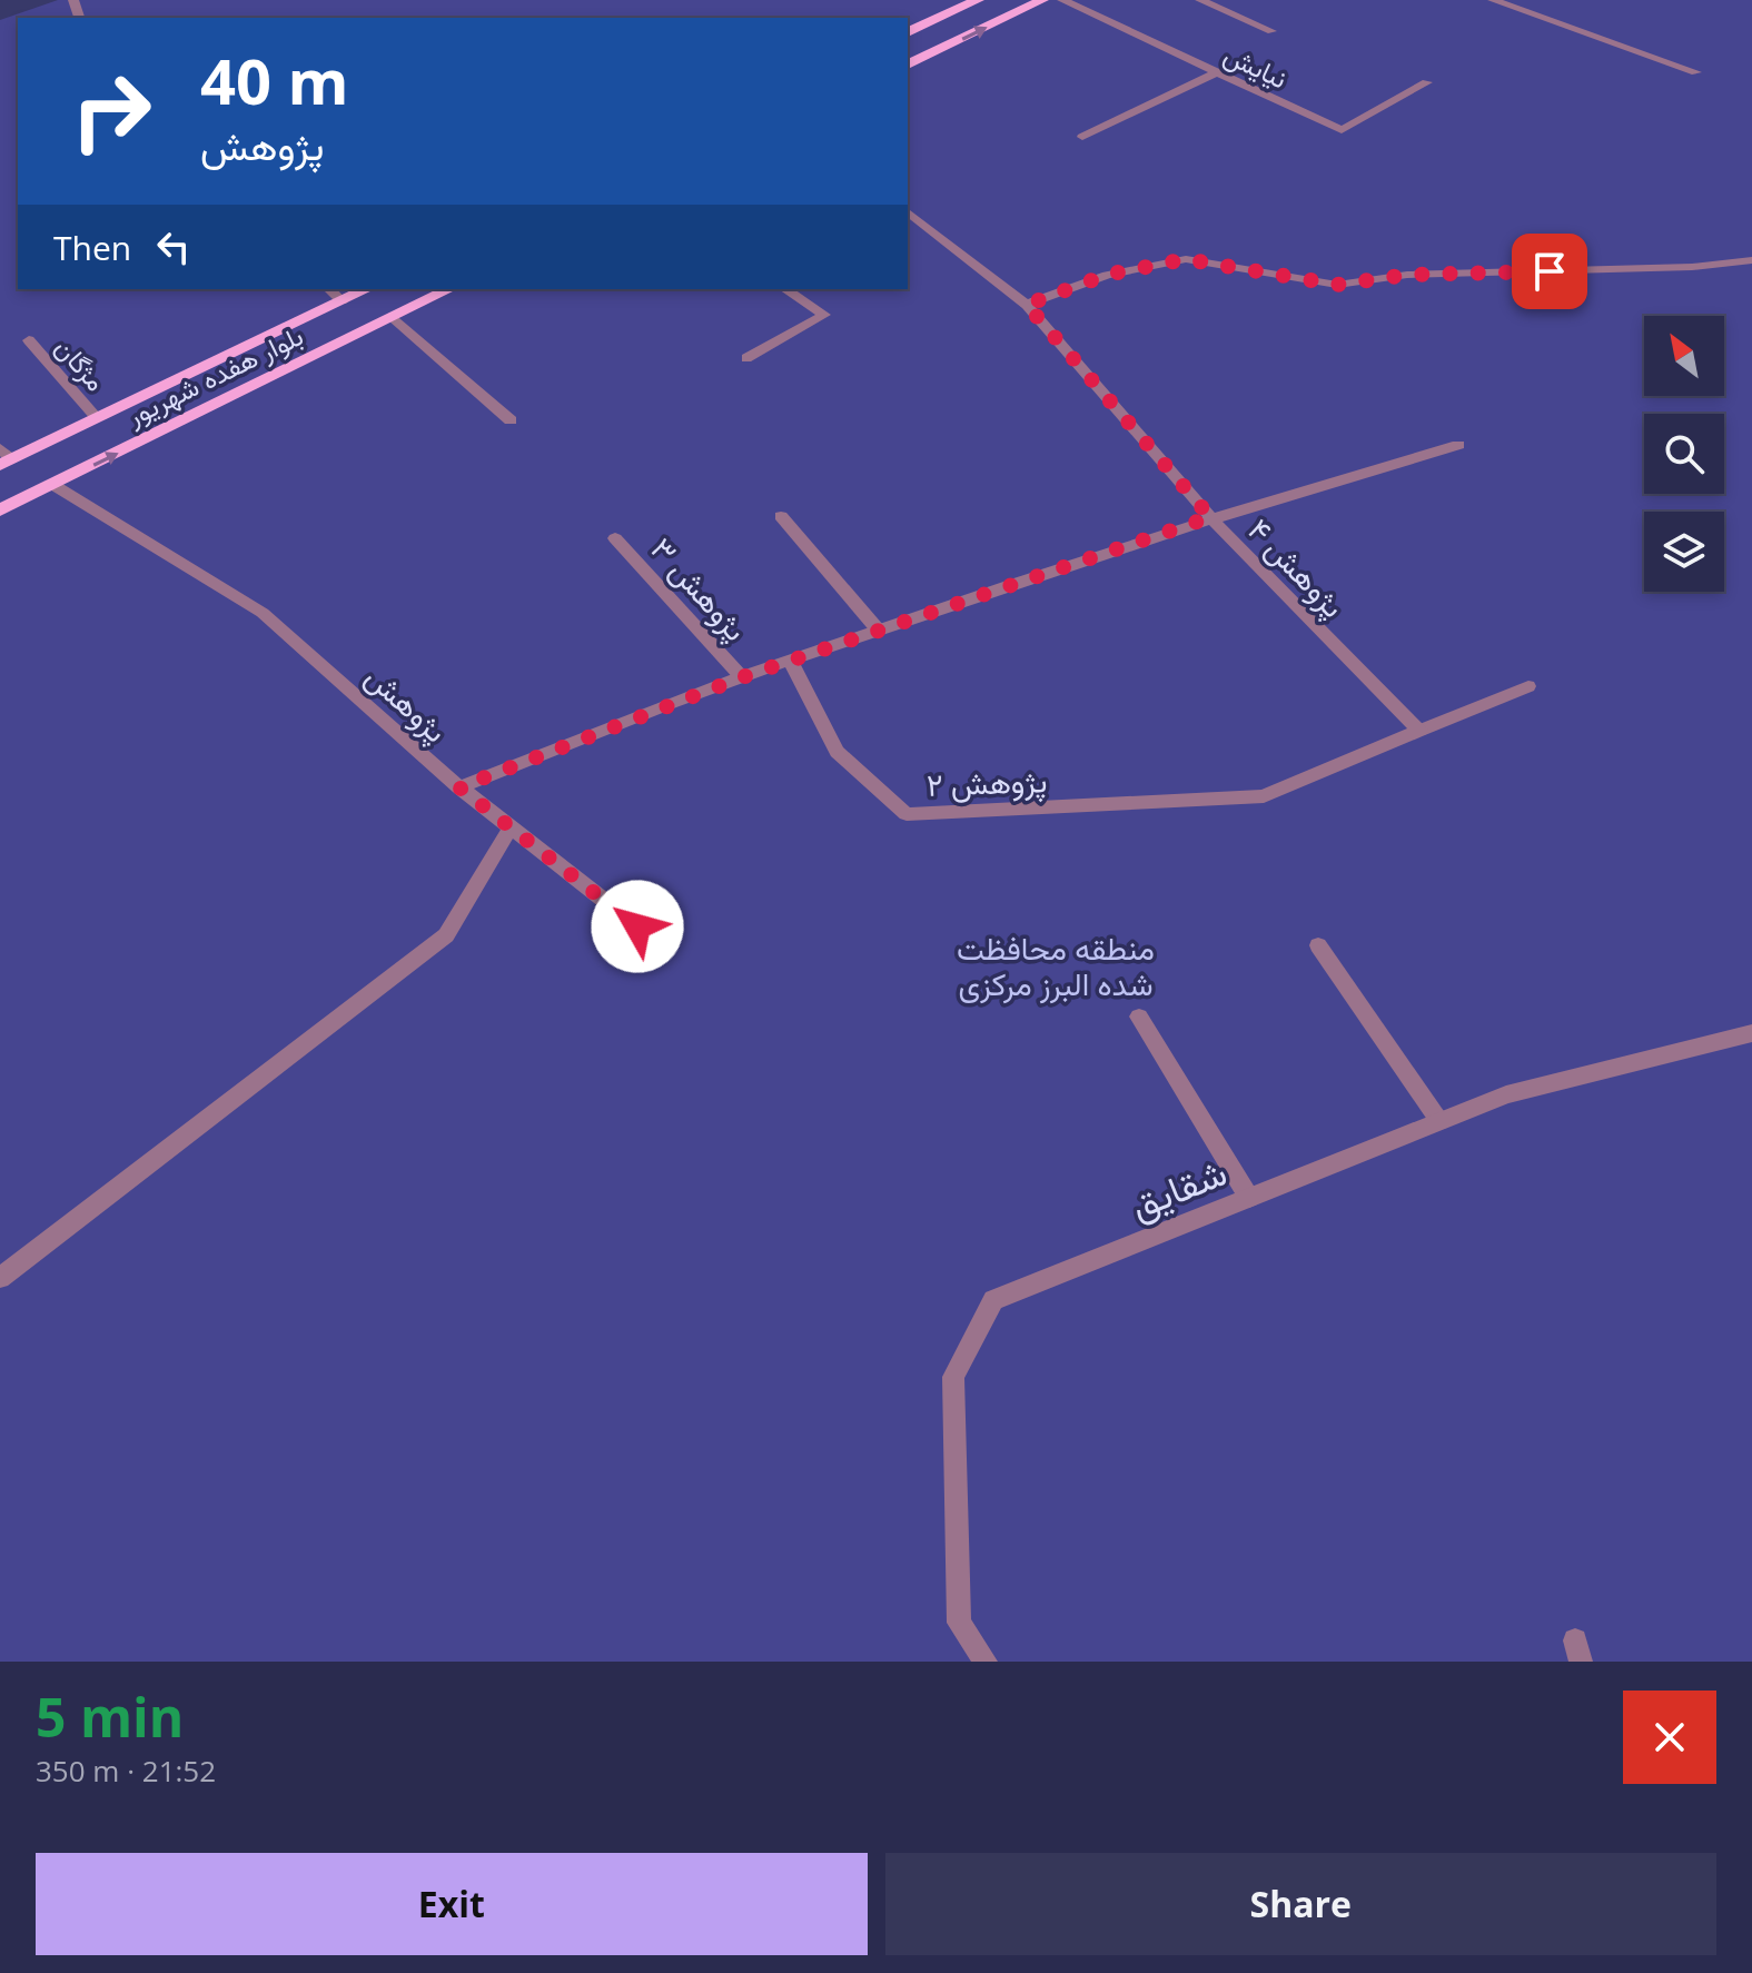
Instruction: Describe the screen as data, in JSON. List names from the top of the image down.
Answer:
{
  "streets": {
    "main road": ["بلوار هفده شهریور"],
    "street": [
      "نیایش",
      "مژگان",
      "پژوهش ۴",
      "پژوهش ۳",
      "پژوهش",
      "پژوهش ۲",
      "شقایق"
    ]
  },
  "crossings": [
    ["مژگان", "بلوار هفده شهریور"],
    ["بلوار هفده شهریور", "پژوهش"],
    ["پژوهش ۴", "پژوهش ۲"]
  ],
  "parks": ["منطقه محافظت شده البرز مرکزی"],
  "north": "top left",
  "page": {
    "turn": ["40 m", "پژوهش"],
    "then": "Then",
    "heading": ["5 min", "350 m · 21:52"],
    "buttons": ["Exit", "Share"]
  }
}
